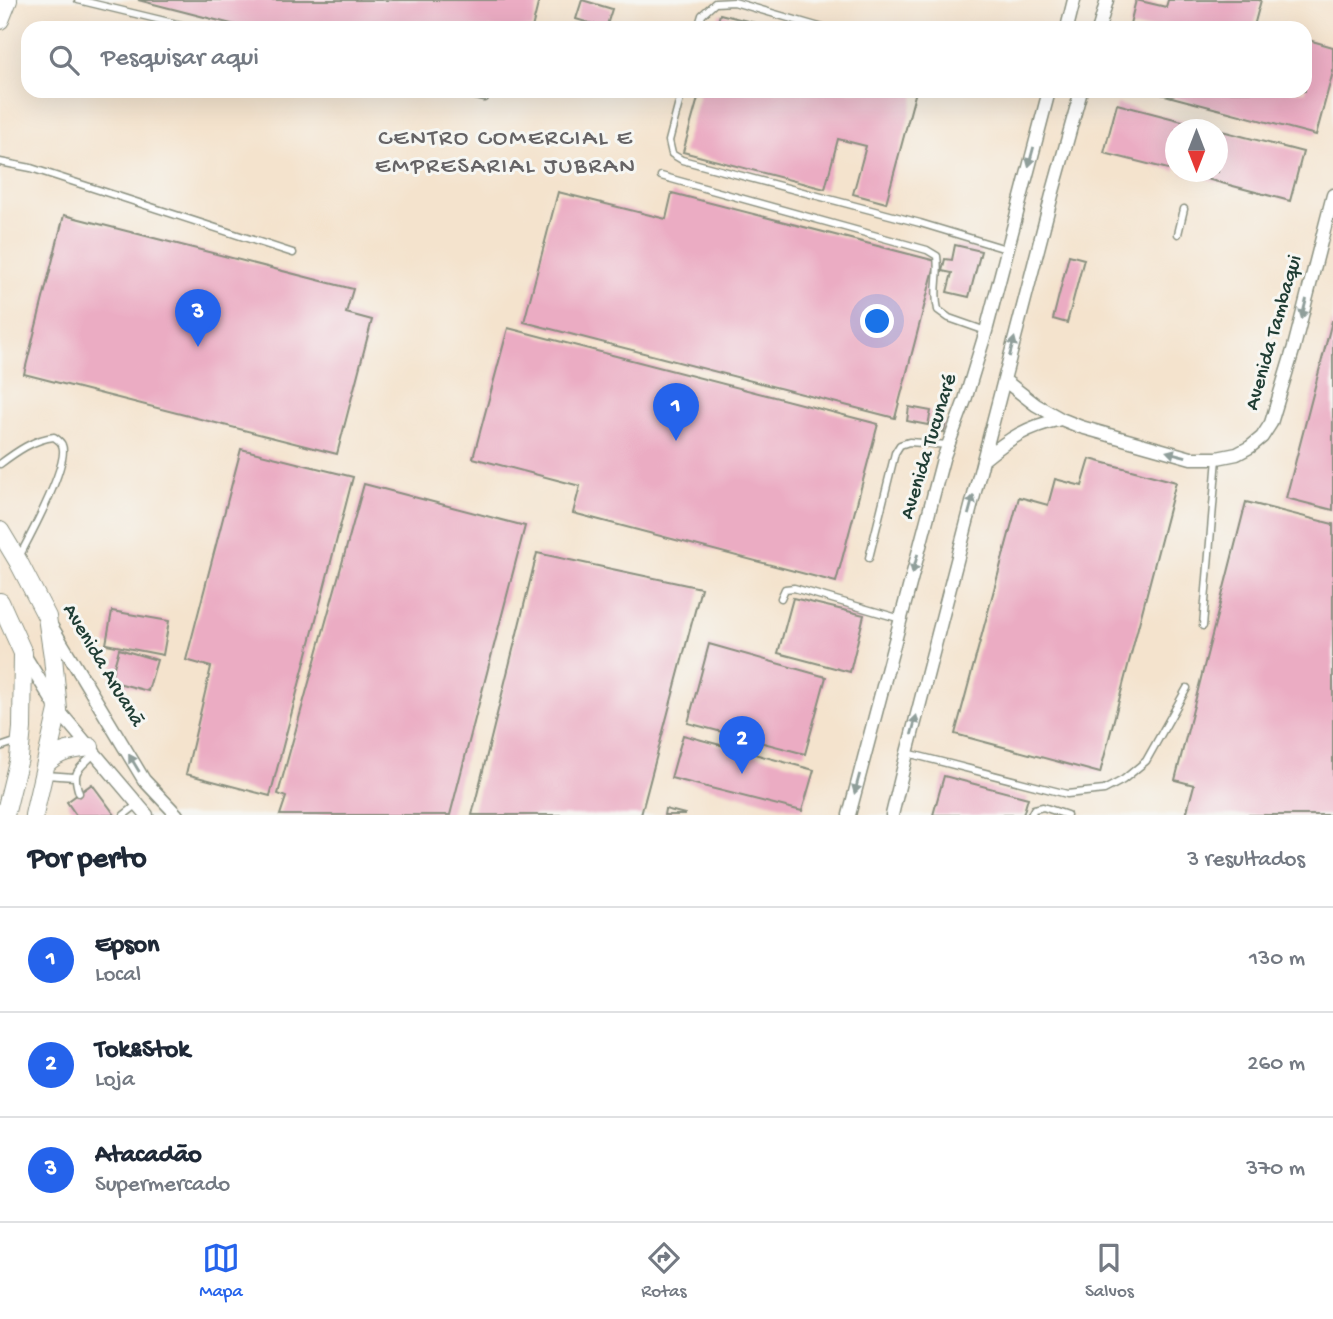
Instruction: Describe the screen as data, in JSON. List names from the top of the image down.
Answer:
{
  "streets": {
    "main road": ["Avenida Aruanã"],
    "street": ["Avenida Tambaqui", "Avenida Tucunaré"]
  },
  "one_way": ["Avenida Aruanã"],
  "districts": ["CENTRO COMERCIAL E EMPRESARIAL JUBRAN"],
  "north": "bottom",
  "page": {
    "search": "Pesquisar aqui",
    "pins": ["3", "1", "2"],
    "heading": ["Por perto", "3 resultados"],
    "list": [
      {
        "mark": "1",
        "name": "Epson",
        "note": "Local",
        "value": "130 m"
      },
      {
        "mark": "2",
        "name": "Tok&Stok",
        "note": "Loja",
        "value": "260 m"
      },
      {
        "mark": "3",
        "name": "Atacadão",
        "note": "Supermercado",
        "value": "370 m"
      }
    ],
    "nav": ["Mapa", "Rotas", "Salvos"]
  }
}
